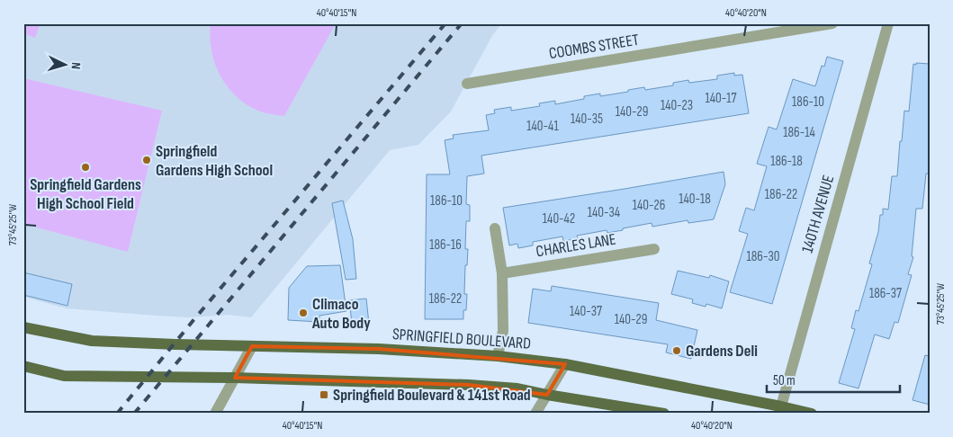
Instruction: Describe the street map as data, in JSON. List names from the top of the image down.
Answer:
{
  "streets": {
    "main road": ["SPRINGFIELD BOULEVARD"],
    "street": ["COOMBS STREET", "140TH AVENUE", "CHARLES LANE"]
  },
  "crossings": [
    ["140TH AVENUE", "SPRINGFIELD BOULEVARD"]
  ],
  "places": {
    "other": [
      "Springfield Gardens High School",
      "Springfield Gardens High School Field",
      "Climaco Auto Body",
      "Gardens Deli"
    ],
    "transit": ["Springfield Boulevard & 141st Road"]
  },
  "house_numbers": [
    "140-17",
    "186-10",
    "140-23",
    "140-29",
    "140-35",
    "140-41",
    "186-14",
    "186-18",
    "186-22",
    "140-18",
    "186-10",
    "140-26",
    "140-34",
    "140-42",
    "186-16",
    "186-30",
    "186-37",
    "186-22",
    "140-37",
    "140-29"
  ],
  "scale_bar": "50 m",
  "north": "right",
  "coordinates": ["40°40'15\"N", "40°40'20\"N", "73°45'25\"W"]
}
